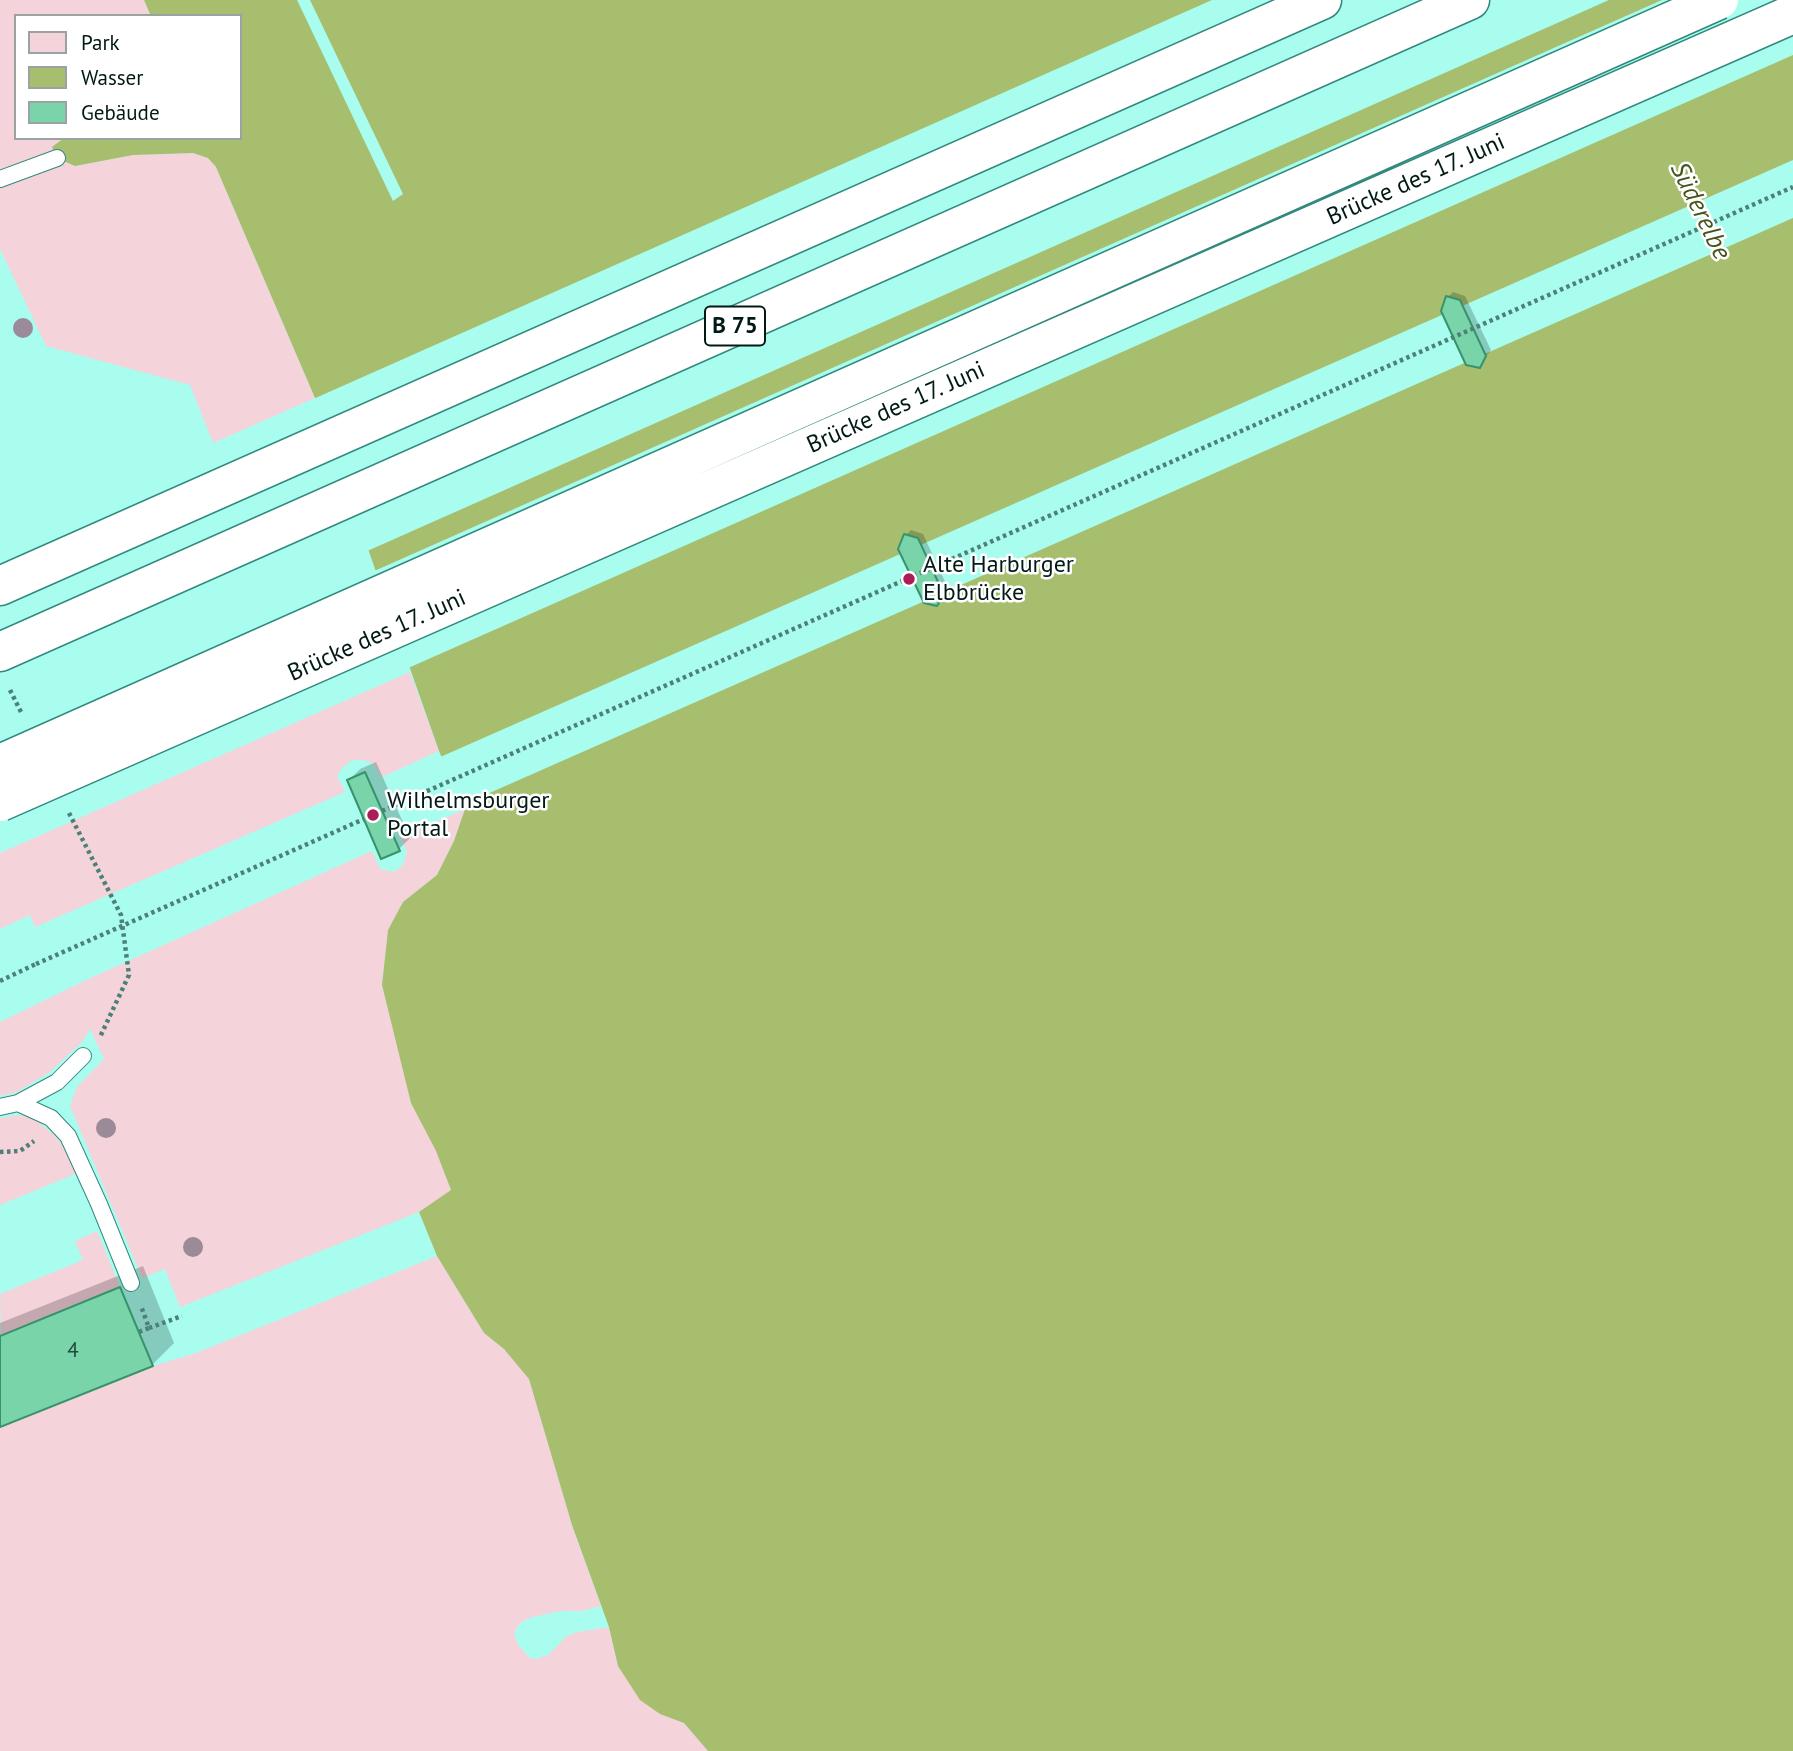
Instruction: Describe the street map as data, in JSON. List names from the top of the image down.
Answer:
{
  "streets": {
    "main road": ["Brücke des 17. Juni", "B 75"]
  },
  "water": ["Süderelbe"],
  "places": ["Alte Harburger Elbbrücke", "Wilhelmsburger Portal"],
  "house_numbers": ["4"],
  "legend": ["Park", "Wasser", "Gebäude"]
}
